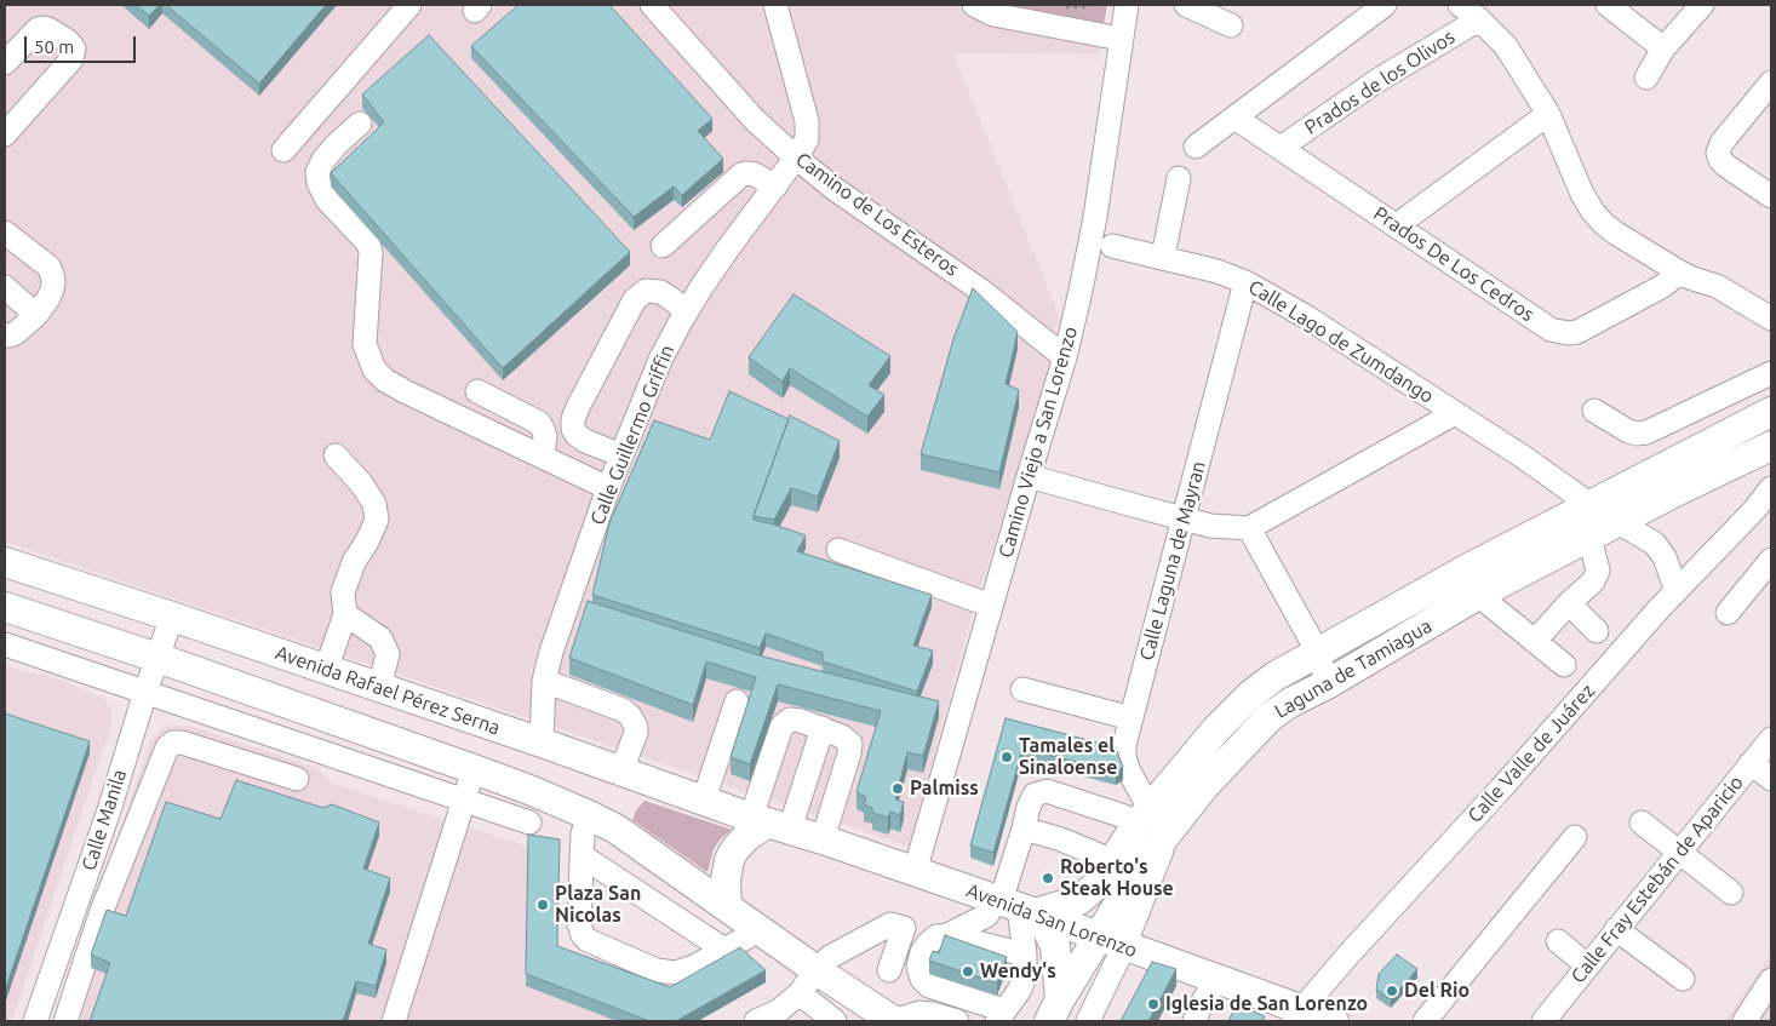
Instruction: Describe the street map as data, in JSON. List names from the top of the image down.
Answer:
{
  "streets": {
    "main road": ["Laguna de Tamiagua", "Avenida Rafael Pérez Serna", "Avenida San Lorenzo"],
    "street": [
      "Prados de los Olivos",
      "Camino de Los Esteros",
      "Prados De Los Cedros",
      "Calle Lago de Zumdango",
      "Calle Guillermo Griffin",
      "Camino Viejo a San Lorenzo",
      "Calle Laguna de Mayran",
      "Calle Valle de Juárez",
      "Calle Manila",
      "Calle Fray Estebán de Aparicio"
    ]
  },
  "crossings": [
    ["Prados de los Olivos", "Prados De Los Cedros"],
    ["Camino de Los Esteros", "Calle Guillermo Griffin"],
    ["Camino de Los Esteros", "Camino Viejo a San Lorenzo"],
    ["Calle Lago de Zumdango", "Calle Laguna de Mayran"],
    ["Calle Lago de Zumdango", "Laguna de Tamiagua"],
    ["Calle Lago de Zumdango", "Calle Valle de Juárez"],
    ["Calle Guillermo Griffin", "Avenida Rafael Pérez Serna"],
    ["Camino Viejo a San Lorenzo", "Avenida San Lorenzo"],
    ["Calle Laguna de Mayran", "Laguna de Tamiagua"],
    ["Laguna de Tamiagua", "Avenida San Lorenzo"],
    ["Avenida Rafael Pérez Serna", "Calle Manila"],
    ["Avenida Rafael Pérez Serna", "Avenida San Lorenzo"],
    ["Calle Valle de Juárez", "Avenida San Lorenzo"]
  ],
  "places": [
    "Tamales el Sinaloense",
    "Palmiss",
    "Roberto's Steak House",
    "Plaza San Nicolas",
    "Wendy's",
    "Del Rio",
    "Iglesia de San Lorenzo"
  ],
  "scale_bar": "50 m"
}
